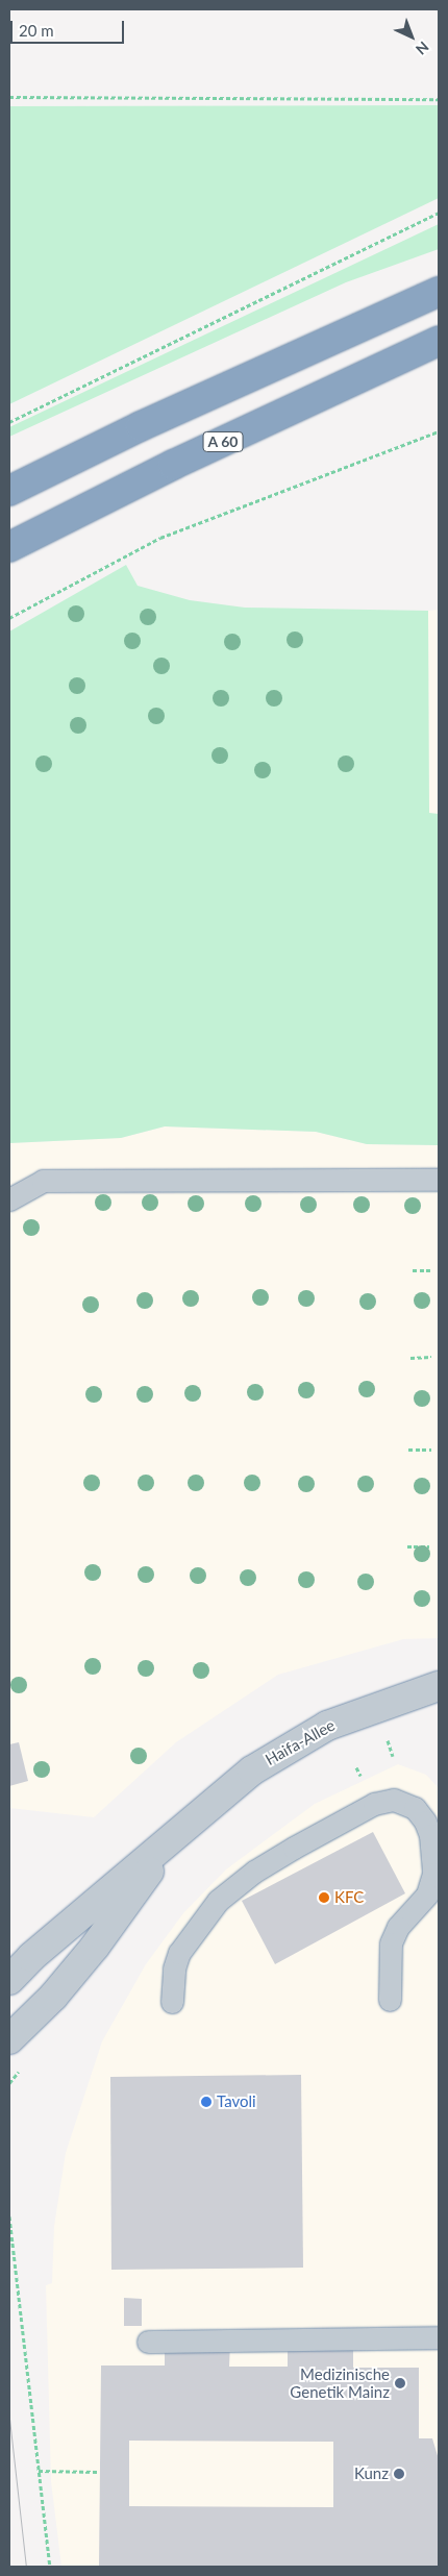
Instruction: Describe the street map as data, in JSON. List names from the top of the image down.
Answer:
{
  "streets": {
    "highway": ["A 60"],
    "street": ["Haifa-Allee"]
  },
  "places": [
    "KFC",
    "Tavoli",
    "Medizinische Genetik Mainz",
    "Kunz"
  ],
  "scale_bar": "20 m",
  "north": "bottom right"
}
